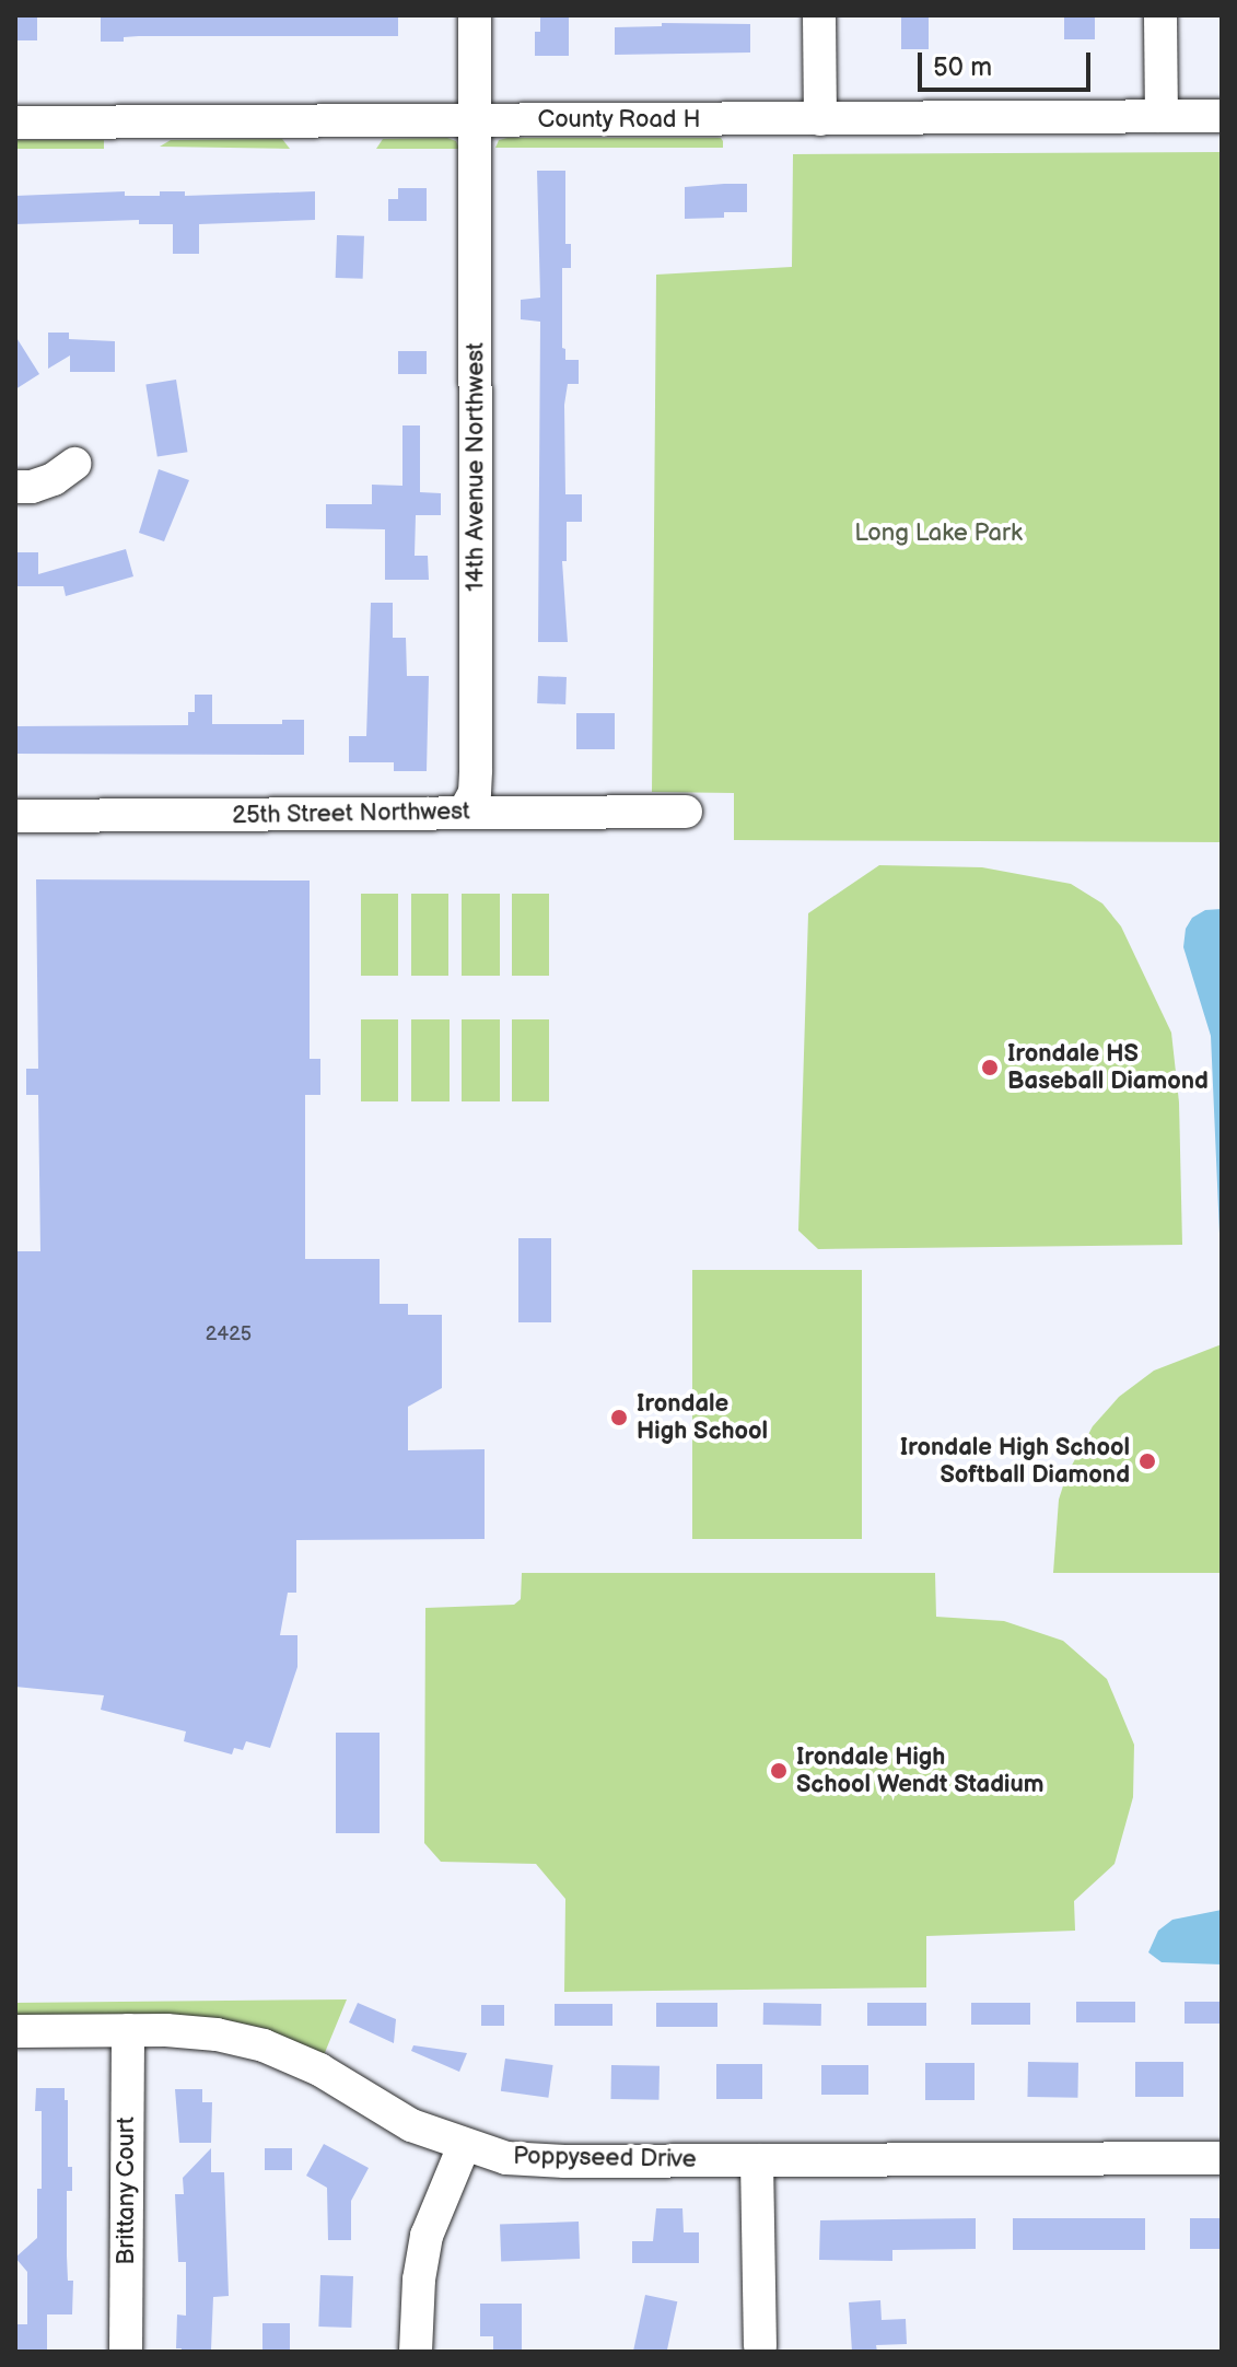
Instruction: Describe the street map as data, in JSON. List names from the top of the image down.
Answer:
{
  "streets": {
    "street": [
      "County Road H",
      "14th Avenue Northwest",
      "25th Street Northwest",
      "Poppyseed Drive",
      "Brittany Court"
    ]
  },
  "crossings": [
    ["County Road H", "14th Avenue Northwest"],
    ["14th Avenue Northwest", "25th Street Northwest"],
    ["Poppyseed Drive", "Brittany Court"]
  ],
  "parks": ["Long Lake Park"],
  "places": [
    "Irondale HS Baseball Diamond",
    "Irondale High School",
    "Irondale High School Softball Diamond",
    "Irondale High School Wendt Stadium"
  ],
  "house_numbers": ["2425"],
  "scale_bar": "50 m"
}
